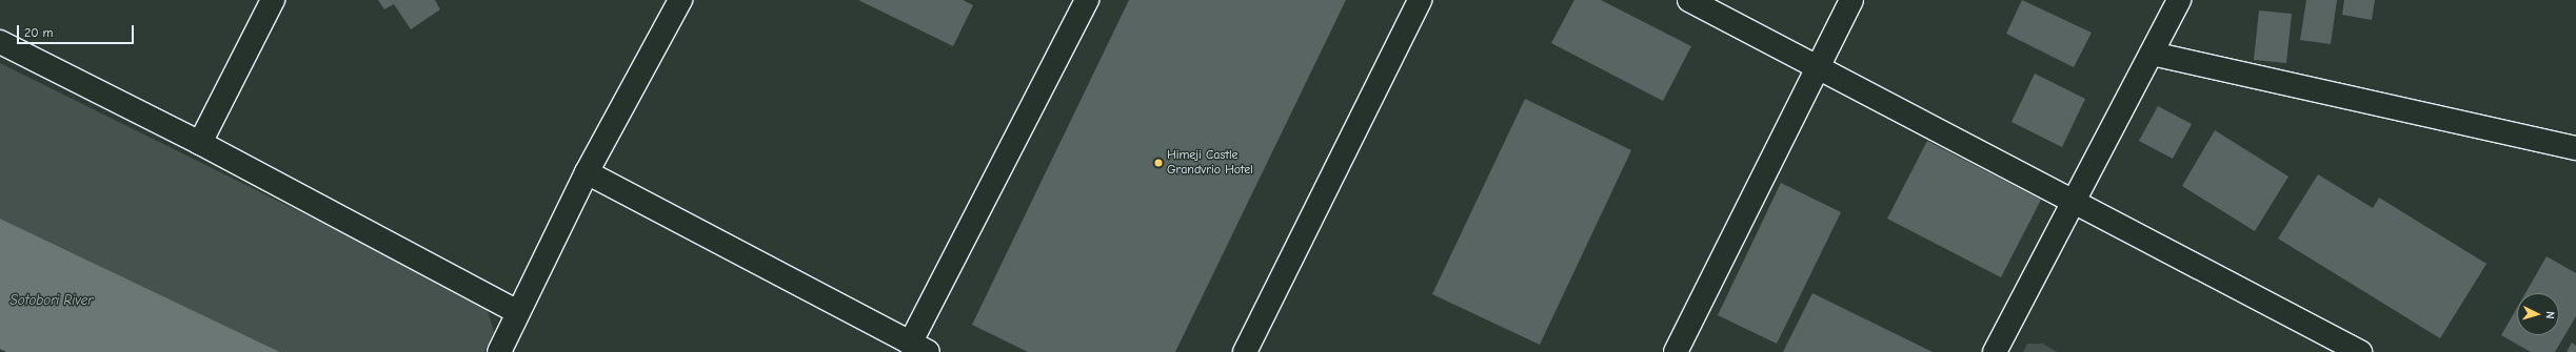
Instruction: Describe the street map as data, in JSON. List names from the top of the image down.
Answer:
{
  "water": ["Sotobori River"],
  "places": ["Himeji Castle Grandvrio Hotel"],
  "scale_bar": "20 m",
  "north": "right"
}
